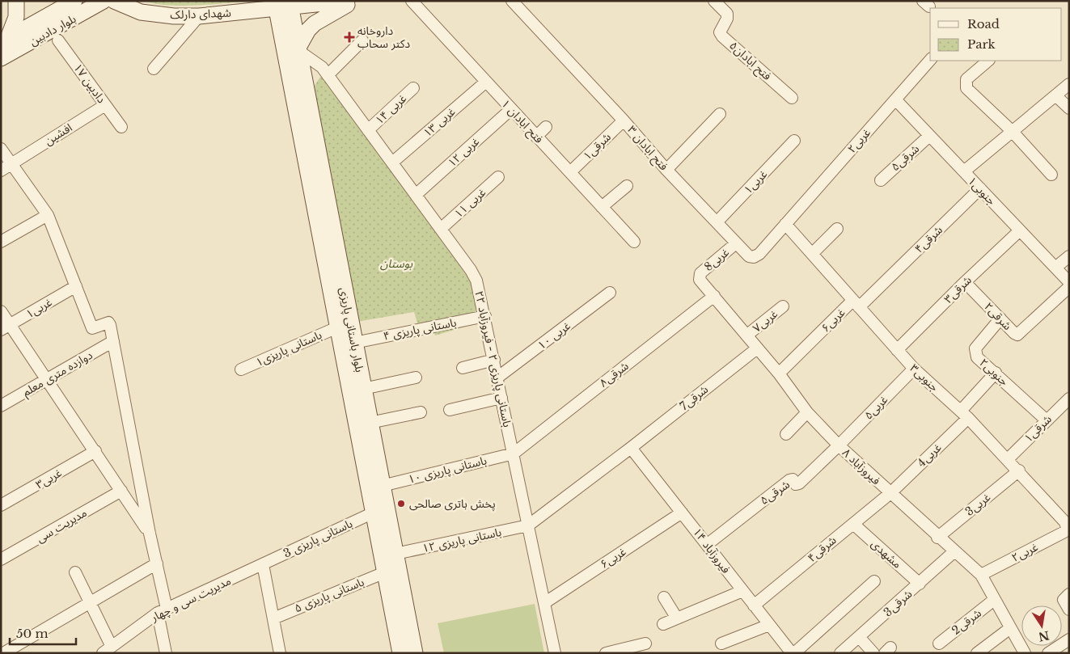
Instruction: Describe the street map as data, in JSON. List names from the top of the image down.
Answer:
{
  "streets": {
    "main road": ["شهدای دارلک", "بلوار دادبین", "بلوار باستانی پاریزی"],
    "street": [
      "فتح ابادان۵",
      "دادبین ۱۷",
      "غربی ۱۴",
      "فتح ابادان ۱",
      "غربی ۱۳",
      "افشین",
      "غربی۲",
      "شرقی۱",
      "فتح ابادان ۳",
      "غربی ۱۲",
      "شرقی۵",
      "غربی۱",
      "جنوبی۱",
      "غربی ۱۱",
      "شرقی۴",
      "غربی8",
      "شرقی۳",
      "شرقی۲",
      "غربی۶",
      "غربی۷",
      "باستانی پاریزی ۴",
      "غربی ۱۰",
      "باستانی پاریزی۱",
      "باستانی پاریزی ۲ - فیروزآباد ۲۲",
      "جنوبی۲",
      "دوازده متری معلم",
      "شرقی۸",
      "جنوبی۳",
      "شرقی7",
      "غربی۵",
      "غربی4",
      "فیروزآباد ۸",
      "باستانی پاریزی ۱۰",
      "غربی۳",
      "غربی3",
      "مدیریت سی",
      "باستانی پاریزی 3",
      "باستانی پاریزی ۱۲",
      "فیروزآباد ۱۴",
      "مشهدی",
      "باستانی پاریزی ۵",
      "مدیریت سی و چهار",
      "شرقی3",
      "شرقی2"
    ]
  },
  "crossings": [
    ["شهدای دارلک", "بلوار باستانی پاریزی"],
    ["دادبین ۱۷", "افشین"],
    ["غربی ۱۴", "باستانی پاریزی ۲ - فیروزآباد ۲۲"],
    ["فتح ابادان ۱", "غربی ۱۳"],
    ["فتح ابادان ۱", "شرقی۱"],
    ["فتح ابادان ۱", "غربی ۱۲"],
    ["غربی ۱۳", "باستانی پاریزی ۲ - فیروزآباد ۲۲"],
    ["غربی۲", "فتح ابادان ۳"],
    ["غربی۲", "جنوبی۱"],
    ["غربی۲", "جنوبی۳"],
    ["غربی۲", "فیروزآباد ۸"],
    ["شرقی۱", "فتح ابادان ۳"],
    ["شرقی۱", "جنوبی۲"],
    ["شرقی۱", "جنوبی۳"],
    ["فتح ابادان ۳", "غربی۱"],
    ["فتح ابادان ۳", "غربی8"],
    ["فتح ابادان ۳", "جنوبی۳"],
    ["غربی ۱۲", "باستانی پاریزی ۲ - فیروزآباد ۲۲"],
    ["شرقی۵", "جنوبی۱"],
    ["شرقی۵", "غربی۵"],
    ["شرقی۵", "فیروزآباد ۸"],
    ["شرقی۵", "فیروزآباد ۱۴"],
    ["جنوبی۱", "شرقی۴"],
    ["جنوبی۱", "شرقی۳"],
    ["غربی ۱۱", "باستانی پاریزی ۲ - فیروزآباد ۲۲"],
    ["شرقی۴", "غربی۶"],
    ["شرقی۴", "جنوبی۳"],
    ["شرقی۴", "غربی4"],
    ["شرقی۴", "فیروزآباد ۸"],
    ["شرقی۴", "فیروزآباد ۱۴"],
    ["شرقی۴", "مشهدی"],
    ["غربی8", "فیروزآباد ۸"],
    ["شرقی۳", "شرقی۲"],
    ["شرقی۳", "جنوبی۳"],
    ["شرقی۲", "جنوبی۲"],
    ["غربی۶", "باستانی پاریزی ۲ - فیروزآباد ۲۲"],
    ["غربی۶", "جنوبی۳"],
    ["غربی۶", "فیروزآباد ۸"],
    ["غربی۶", "فیروزآباد ۱۴"],
    ["غربی۷", "فیروزآباد ۸"],
    ["باستانی پاریزی ۴", "بلوار باستانی پاریزی"],
    ["باستانی پاریزی ۴", "باستانی پاریزی ۲ - فیروزآباد ۲۲"],
    ["بلوار باستانی پاریزی", "باستانی پاریزی۱"],
    ["بلوار باستانی پاریزی", "باستانی پاریزی ۲ - فیروزآباد ۲۲"],
    ["بلوار باستانی پاریزی", "باستانی پاریزی ۱۰"],
    ["بلوار باستانی پاریزی", "باستانی پاریزی 3"],
    ["بلوار باستانی پاریزی", "باستانی پاریزی ۱۲"],
    ["بلوار باستانی پاریزی", "باستانی پاریزی ۵"],
    ["غربی ۱۰", "باستانی پاریزی ۲ - فیروزآباد ۲۲"],
    ["باستانی پاریزی ۲ - فیروزآباد ۲۲", "شرقی۸"],
    ["باستانی پاریزی ۲ - فیروزآباد ۲۲", "شرقی7"],
    ["باستانی پاریزی ۲ - فیروزآباد ۲۲", "باستانی پاریزی ۱۰"],
    ["باستانی پاریزی ۲ - فیروزآباد ۲۲", "باستانی پاریزی ۱۲"],
    ["جنوبی۲", "غربی4"],
    ["شرقی۸", "فیروزآباد ۸"],
    ["شرقی۸", "باستانی پاریزی ۱۰"],
    ["جنوبی۳", "غربی۵"],
    ["جنوبی۳", "غربی4"],
    ["جنوبی۳", "غربی3"],
    ["شرقی7", "فیروزآباد ۸"],
    ["شرقی7", "باستانی پاریزی ۱۲"],
    ["شرقی7", "فیروزآباد ۱۴"],
    ["غربی۵", "فیروزآباد ۸"],
    ["غربی4", "فیروزآباد ۸"],
    ["فیروزآباد ۸", "غربی3"],
    ["فیروزآباد ۸", "شرقی3"],
    ["فیروزآباد ۸", "شرقی2"],
    ["باستانی پاریزی 3", "مدیریت سی و چهار"],
    ["مشهدی", "شرقی3"]
  ],
  "parks": ["بوستان"],
  "places": {
    "health": ["داروخانه دکتر سحاب"],
    "other": ["پخش باتری صالحی"]
  },
  "legend": ["Road", "Park"],
  "scale_bar": "50 m",
  "north": "bottom"
}
